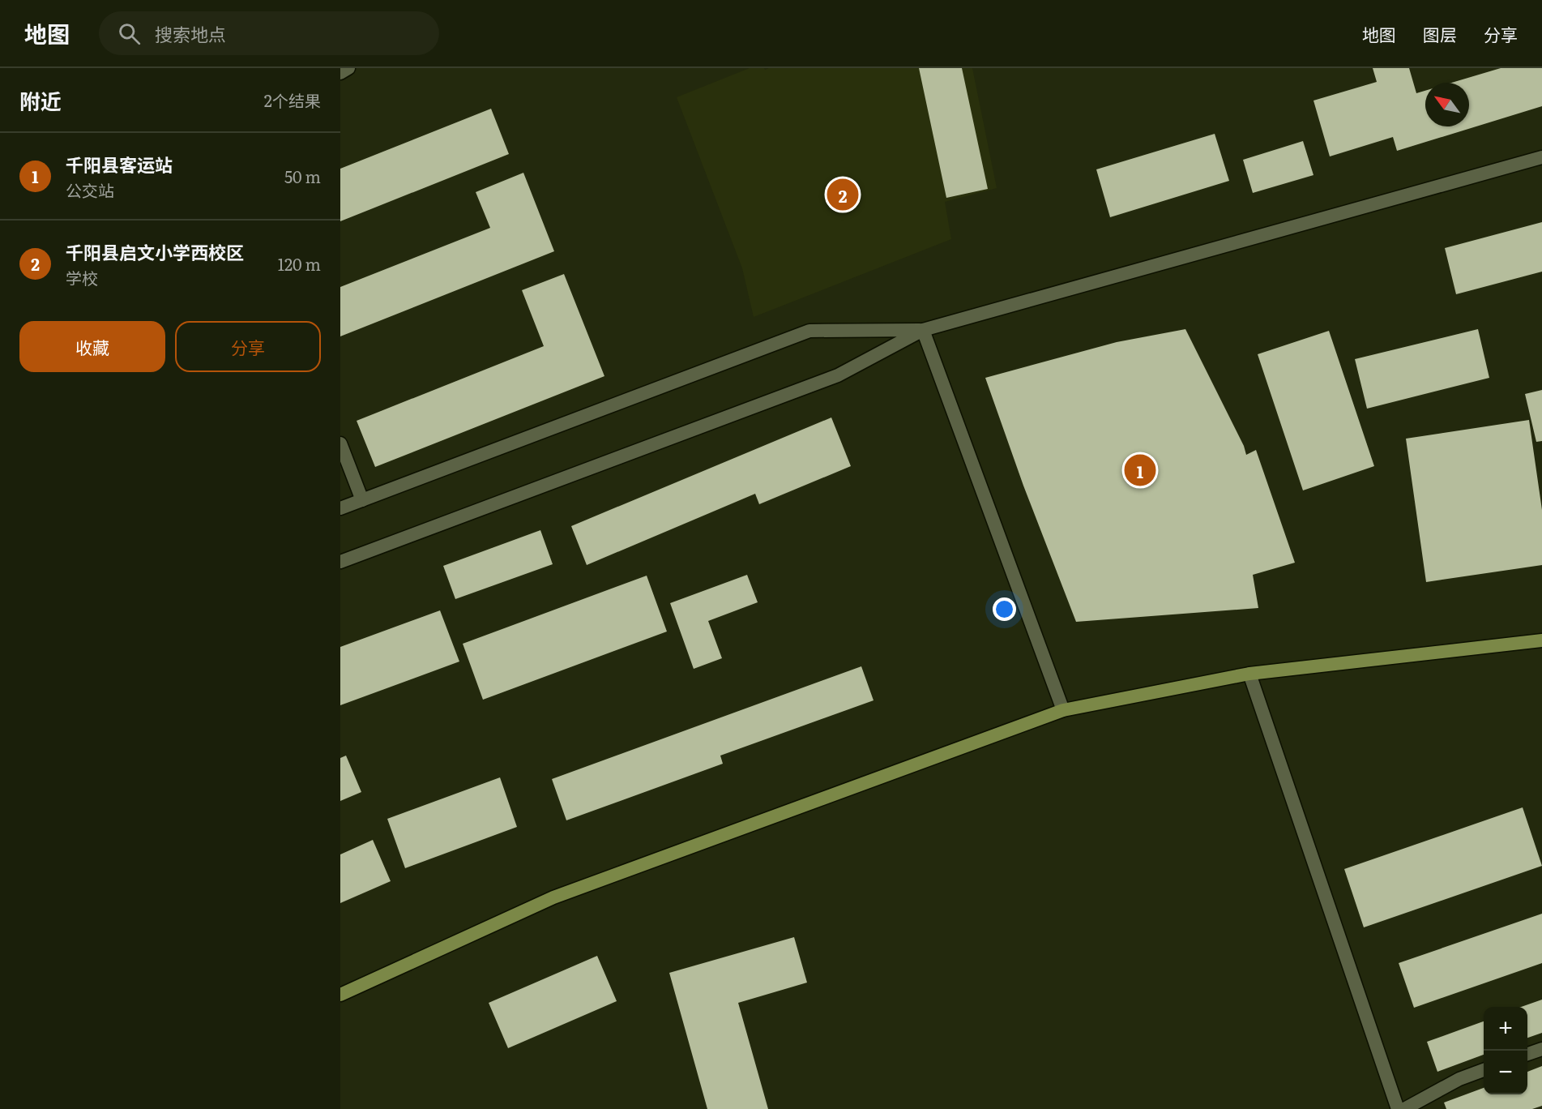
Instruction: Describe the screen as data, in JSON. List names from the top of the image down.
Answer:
{
  "north": "top left",
  "page": {
    "header": "地图",
    "search": "搜索地点",
    "nav": ["地图", "图层", "分享"],
    "heading": ["附近", "2个结果"],
    "list": [
      {
        "mark": "1",
        "name": "千阳县客运站",
        "note": "公交站",
        "value": "50 m"
      },
      {
        "mark": "2",
        "name": "千阳县启文小学西校区",
        "note": "学校",
        "value": "120 m"
      }
    ],
    "pins": ["2", "1"],
    "buttons": ["收藏", "分享"],
    "map_buttons": ["+", "−"]
  }
}
